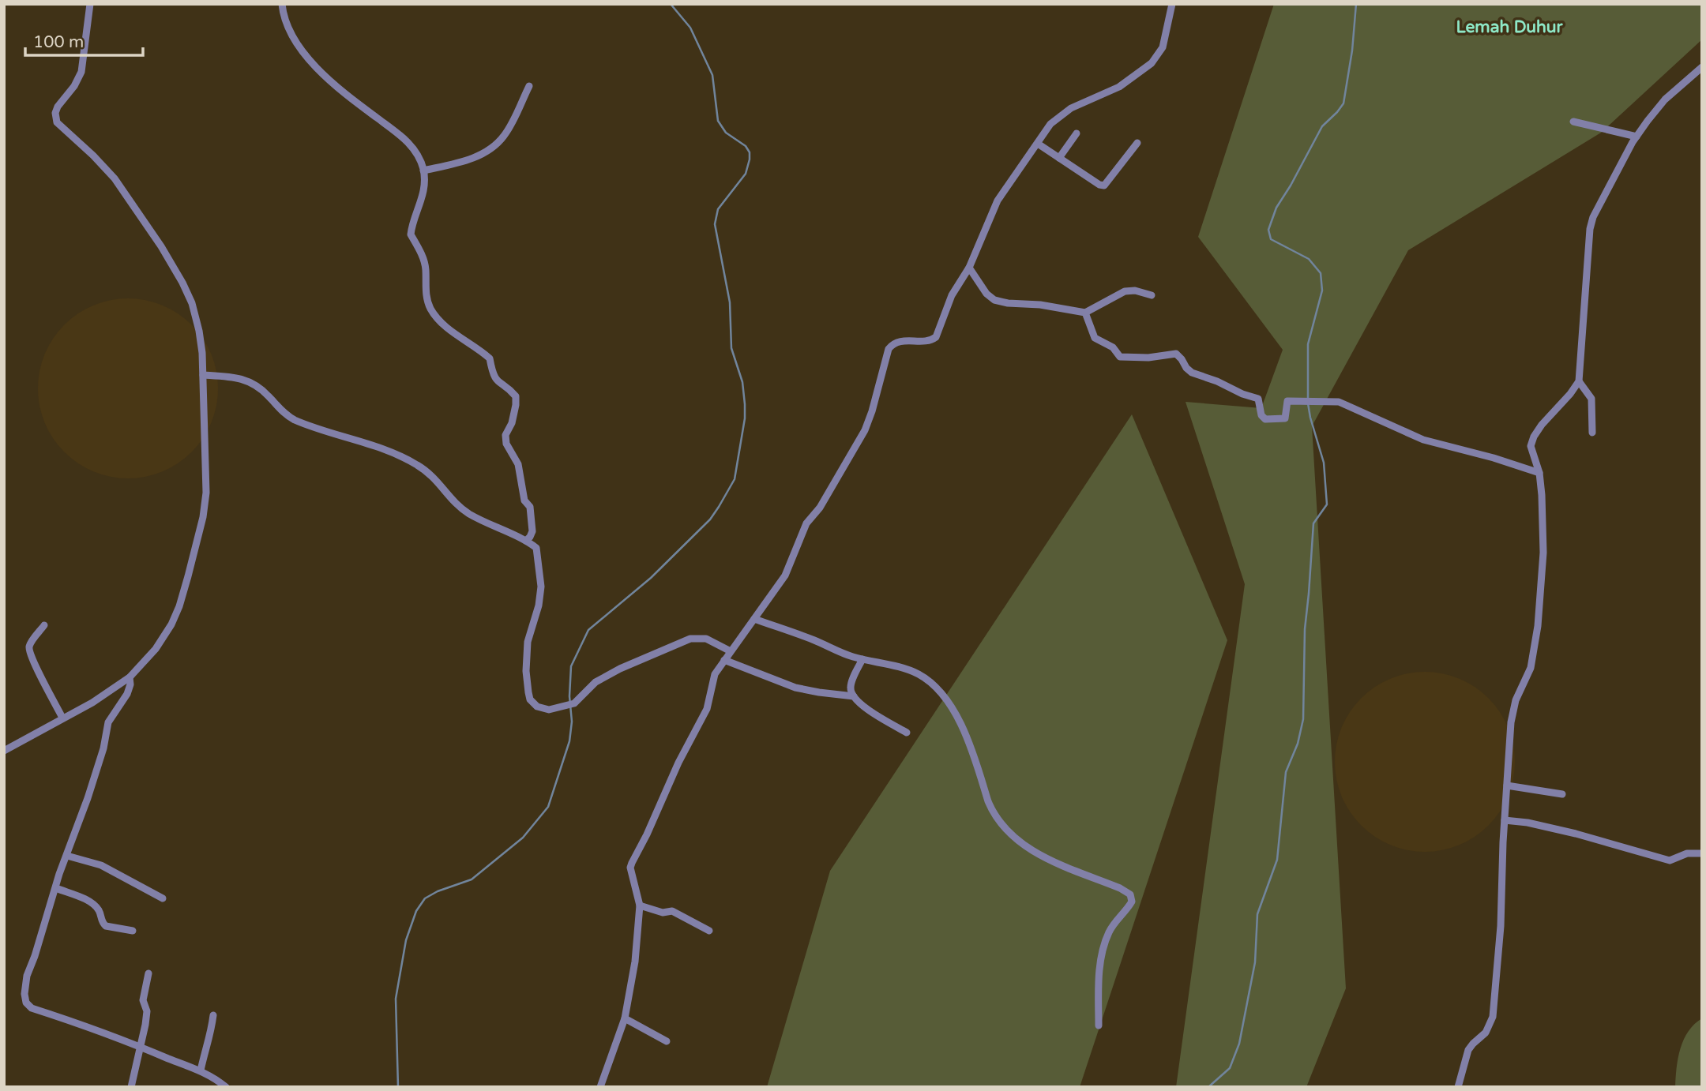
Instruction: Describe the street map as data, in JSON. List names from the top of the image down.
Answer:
{
  "districts": ["Lemah Duhur"],
  "scale_bar": "100 m"
}
